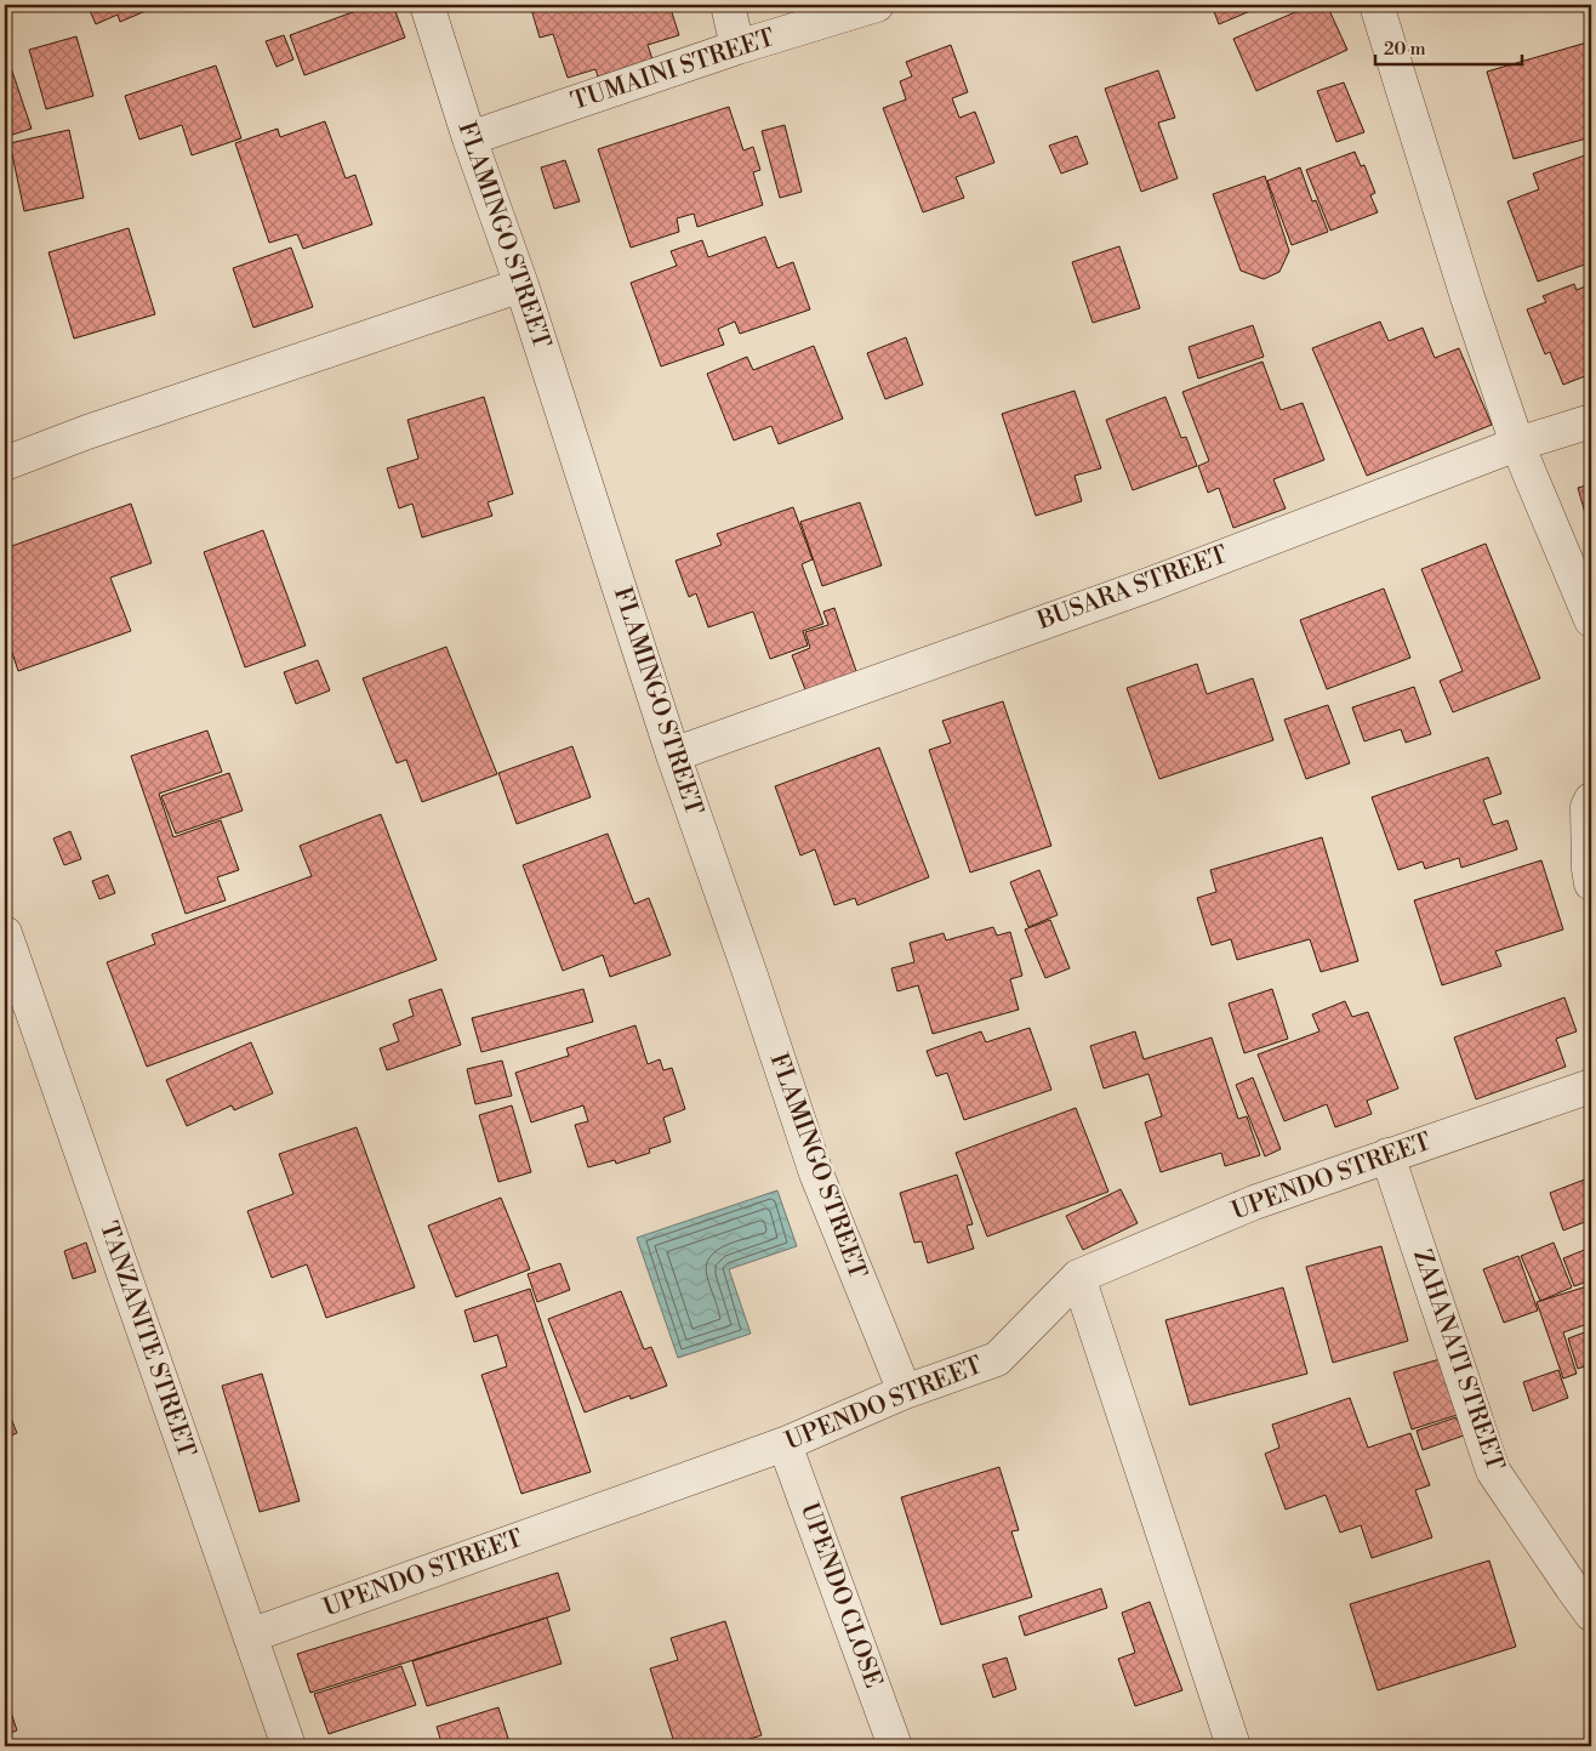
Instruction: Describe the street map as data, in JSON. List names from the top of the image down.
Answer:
{
  "streets": {
    "street": [
      "TUMAINI STREET",
      "FLAMINGO STREET",
      "BUSARA STREET",
      "UPENDO STREET",
      "TANZANITE STREET",
      "ZAHANATI STREET",
      "UPENDO CLOSE"
    ]
  },
  "crossings": [
    ["TUMAINI STREET", "FLAMINGO STREET"],
    ["FLAMINGO STREET", "BUSARA STREET"],
    ["FLAMINGO STREET", "UPENDO STREET"],
    ["UPENDO STREET", "TANZANITE STREET"],
    ["UPENDO STREET", "ZAHANATI STREET"],
    ["UPENDO STREET", "UPENDO CLOSE"]
  ],
  "scale_bar": "20 m"
}
